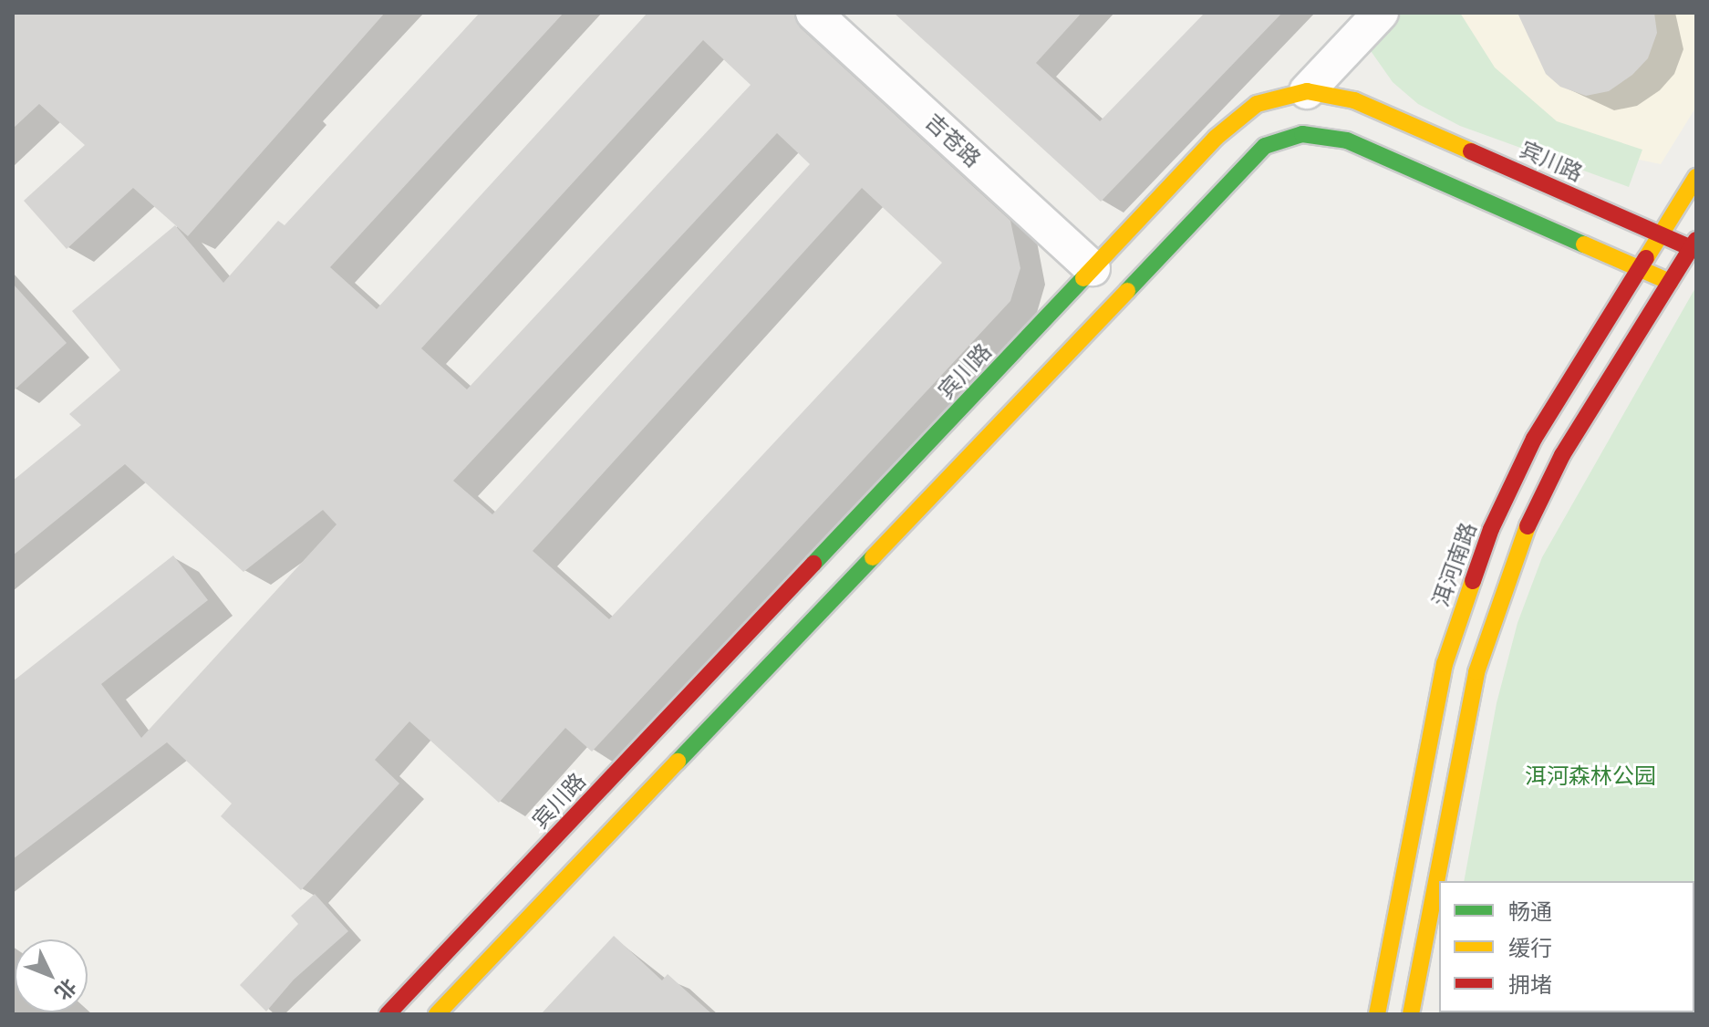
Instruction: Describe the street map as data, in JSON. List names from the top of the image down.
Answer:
{
  "streets": {
    "main road": ["宾川路", "洱河南路"],
    "street": ["吉苍路"]
  },
  "crossings": [
    ["吉苍路", "宾川路"],
    ["宾川路", "洱河南路"]
  ],
  "parks": ["洱河森林公园"],
  "legend": ["畅通", "缓行", "拥堵"],
  "north": "bottom right"
}
